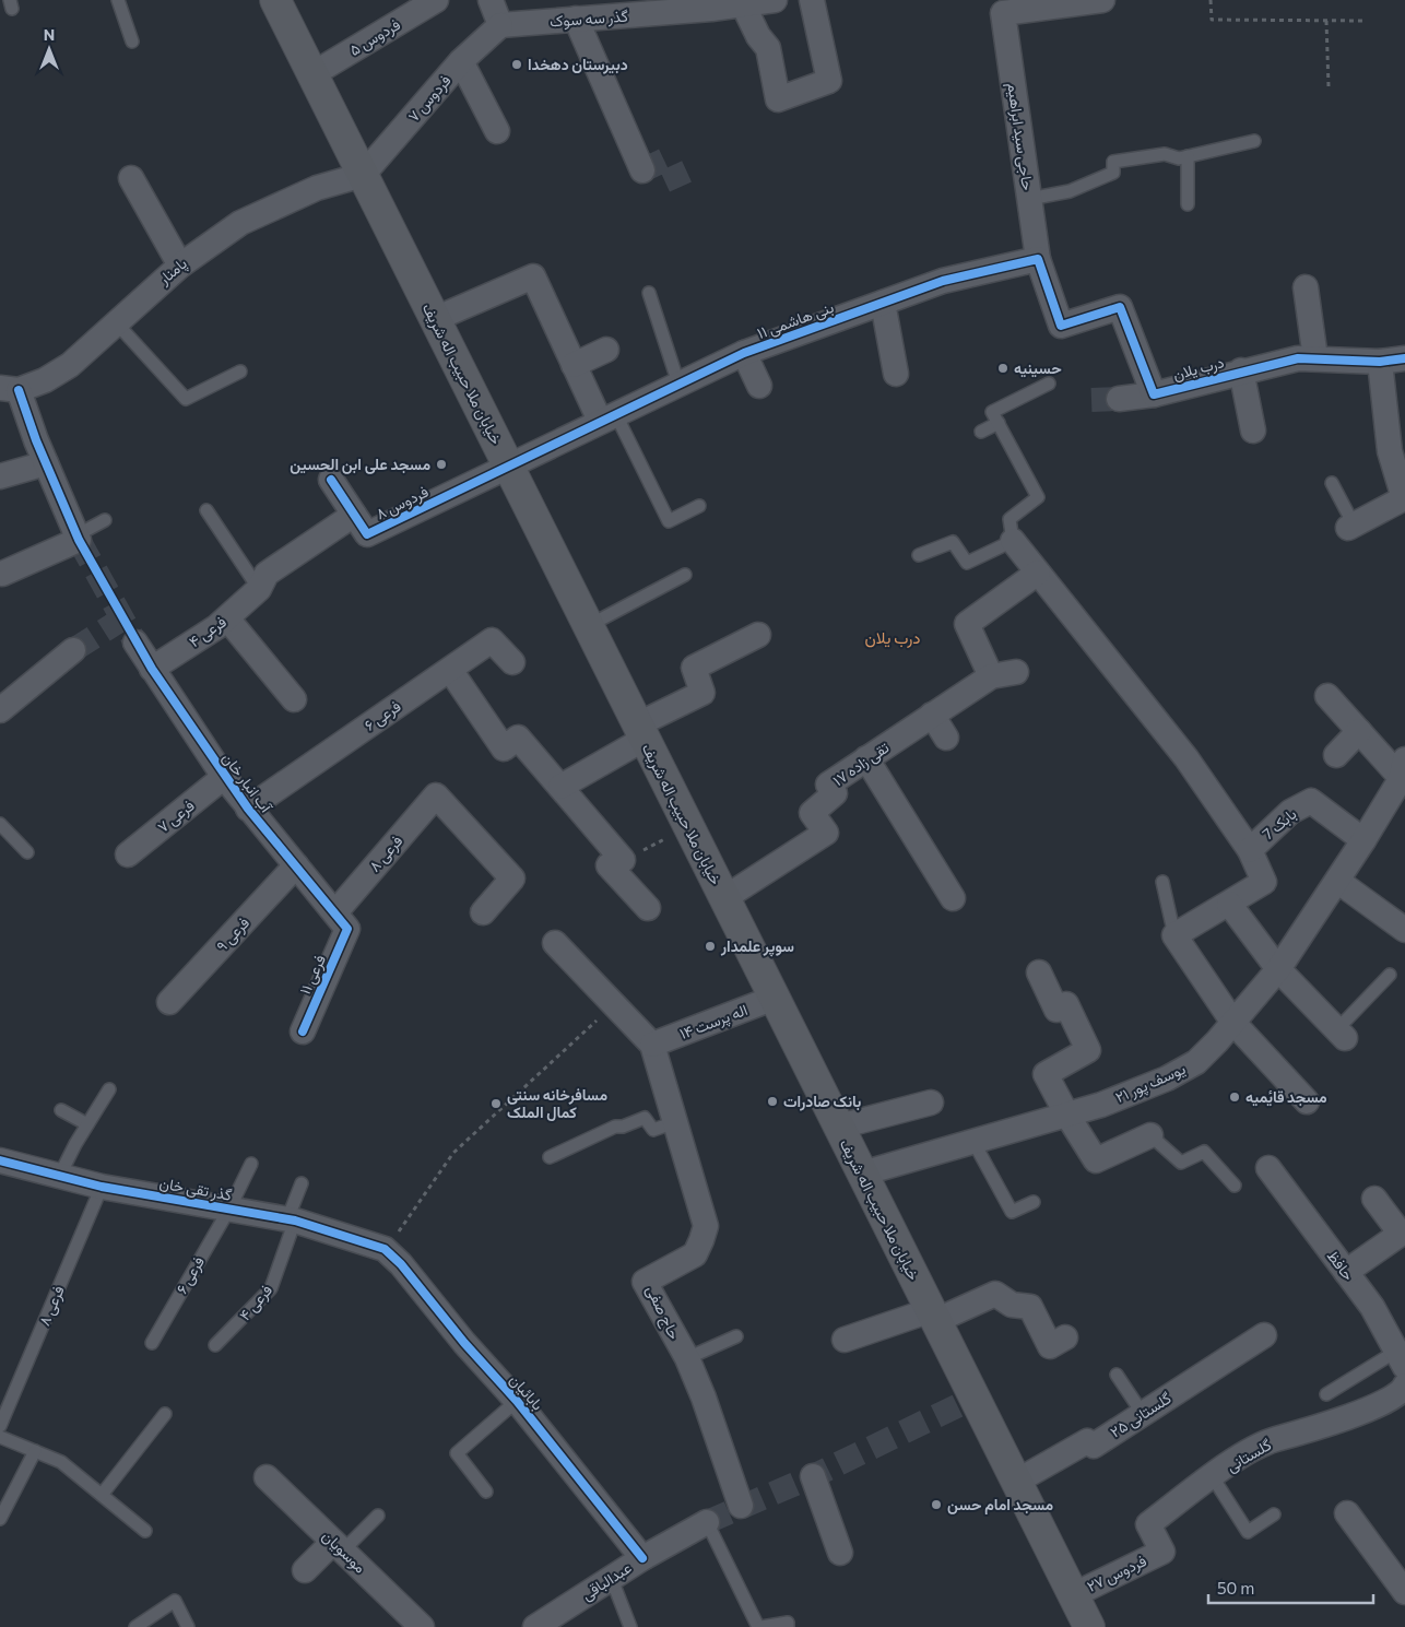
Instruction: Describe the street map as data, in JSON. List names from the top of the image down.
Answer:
{
  "streets": {
    "main road": ["خیابان ملا حبیب اله شریف"],
    "street": [
      "گذر سه سوک",
      "فردوس ۵",
      "فردوس ۷",
      "حاجی سید ابراهیم",
      "پامنار",
      "بنی هاشمی ۱۱",
      "درب یلان",
      "فردوس ۸",
      "فرعی ۴",
      "فرعی ۶",
      "تقی زاده ۱۷",
      "آب انبار خان",
      "فرعی ۷",
      "بابک 7",
      "فرعی ۸",
      "فرعی ۹",
      "فرعی ۱۱",
      "اله پرست ۱۴",
      "یوسف پور ۲۱",
      "گذر تقی خان",
      "حافظ",
      "حاج صفی",
      "بابائیان",
      "گلستانی ۲۵",
      "گلستانی",
      "موسویان",
      "فردوس ۲۷",
      "عبدالباقی"
    ]
  },
  "crossings": [
    ["گذر سه سوک", "فردوس ۷"],
    ["فردوس ۵", "خیابان ملا حبیب اله شریف"],
    ["فردوس ۷", "پامنار"],
    ["فردوس ۷", "خیابان ملا حبیب اله شریف"],
    ["حاجی سید ابراهیم", "بنی هاشمی ۱۱"],
    ["پامنار", "خیابان ملا حبیب اله شریف"],
    ["بنی هاشمی ۱۱", "خیابان ملا حبیب اله شریف"],
    ["بنی هاشمی ۱۱", "فردوس ۸"],
    ["خیابان ملا حبیب اله شریف", "فردوس ۸"],
    ["خیابان ملا حبیب اله شریف", "تقی زاده ۱۷"],
    ["خیابان ملا حبیب اله شریف", "اله پرست ۱۴"],
    ["خیابان ملا حبیب اله شریف", "یوسف پور ۲۱"],
    ["خیابان ملا حبیب اله شریف", "گلستانی ۲۵"],
    ["خیابان ملا حبیب اله شریف", "فردوس ۲۷"],
    ["فردوس ۸", "فرعی ۴"],
    ["فرعی ۴", "آب انبار خان"],
    ["فرعی ۴", "گذر تقی خان"],
    ["فرعی ۶", "آب انبار خان"],
    ["فرعی ۶", "گذر تقی خان"],
    ["آب انبار خان", "فرعی ۷"],
    ["آب انبار خان", "فرعی ۸"],
    ["آب انبار خان", "فرعی ۹"],
    ["آب انبار خان", "فرعی ۱۱"],
    ["بابک 7", "یوسف پور ۲۱"],
    ["فرعی ۸", "فرعی ۱۱"],
    ["فرعی ۸", "گذر تقی خان"],
    ["اله پرست ۱۴", "حاج صفی"],
    ["گذر تقی خان", "بابائیان"],
    ["بابائیان", "عبدالباقی"],
    ["گلستانی", "فردوس ۲۷"]
  ],
  "districts": ["درب یلان"],
  "places": [
    "دبیرستان دهخدا",
    "حسینیه",
    "مسجد علی ابن الحسین",
    "سوپر علمدار",
    "مسجد قایٔمیه",
    "بانک صادرات",
    "مسافرخانه سنتی کمال الملک",
    "مسجد امام حسن"
  ],
  "scale_bar": "50 m",
  "north": "top"
}
